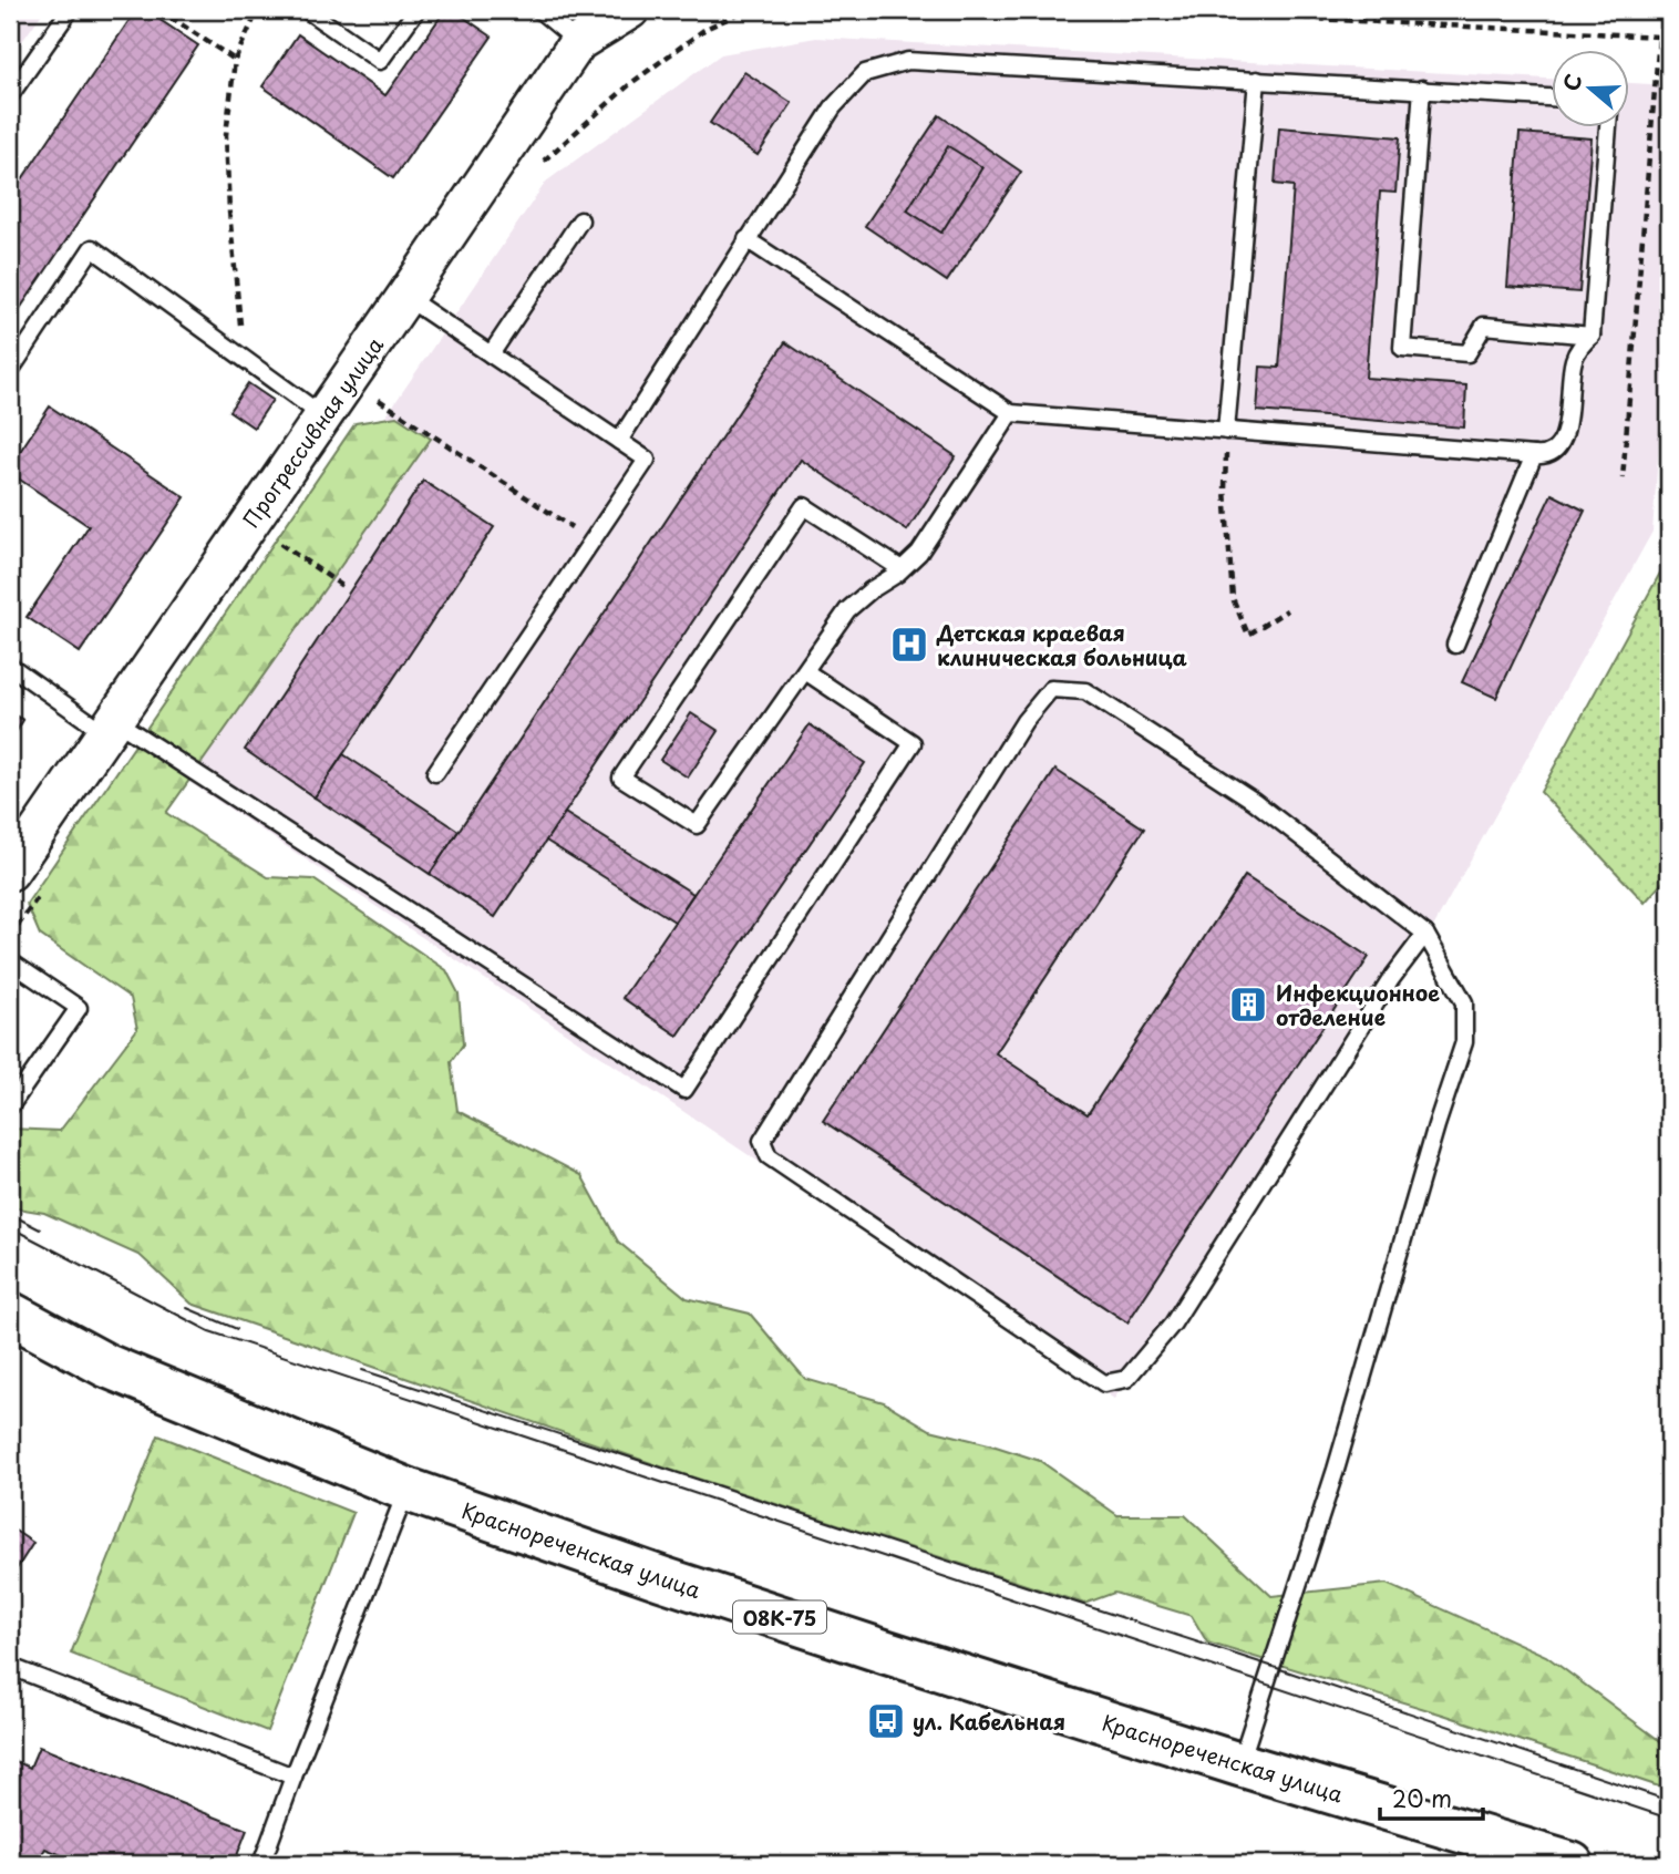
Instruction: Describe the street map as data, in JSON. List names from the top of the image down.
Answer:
{
  "streets": {
    "main road": ["Краснореченская улица", "08К-75"],
    "street": ["Прогрессивная улица"]
  },
  "places": {
    "hospital": ["Детская краевая клиническая больница"],
    "building": ["Инфекционное отделение"],
    "bus stop": ["ул. Кабельная"]
  },
  "scale_bar": "20 m",
  "north": "left"
}
